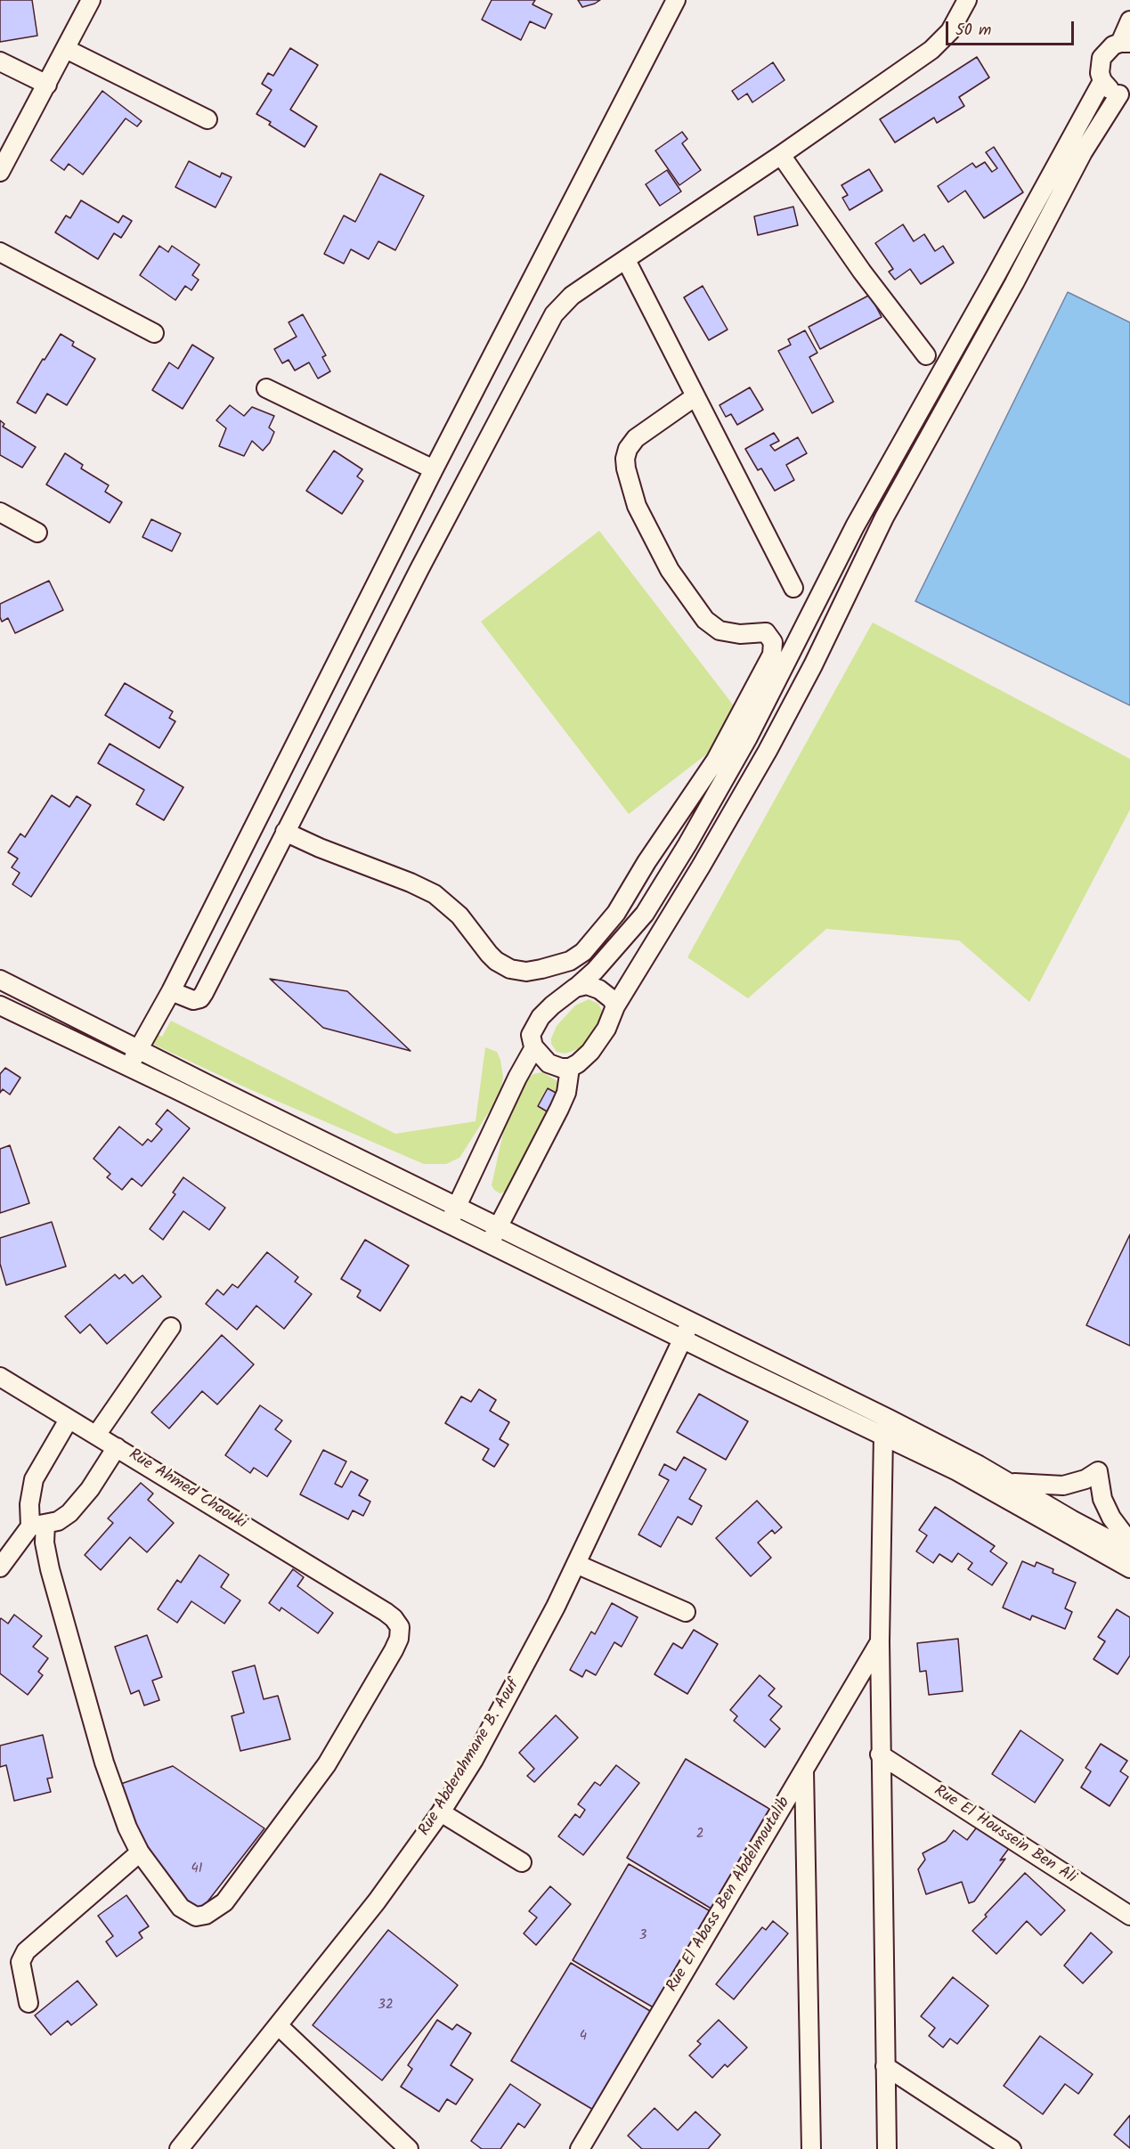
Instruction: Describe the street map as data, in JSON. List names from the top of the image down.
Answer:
{
  "streets": {
    "street": [
      "Rue Ahmed Chaouki",
      "Rue Abderahmane B. Aouf",
      "Rue El Houssein Ben Ali",
      "Rue El Abass Ben Abdelmoutalib"
    ]
  },
  "house_numbers": [
    "2",
    "41",
    "3",
    "32",
    "4"
  ],
  "scale_bar": "50 m"
}
